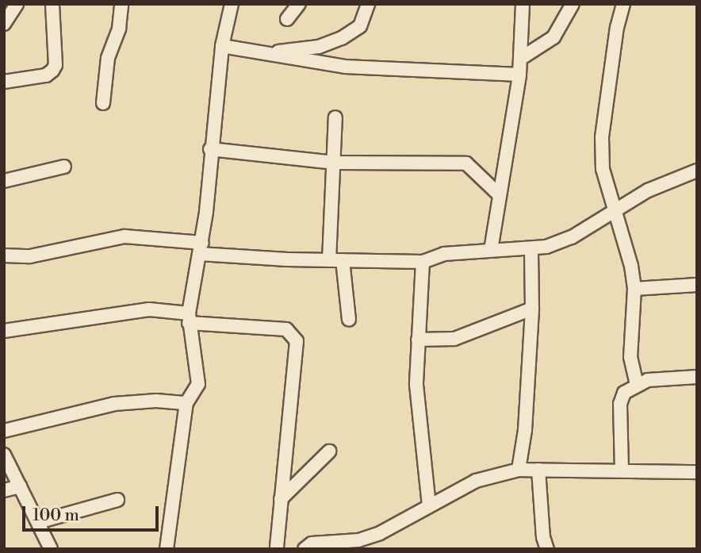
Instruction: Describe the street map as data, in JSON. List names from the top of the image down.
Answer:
{
  "scale_bar": "100 m"
}
